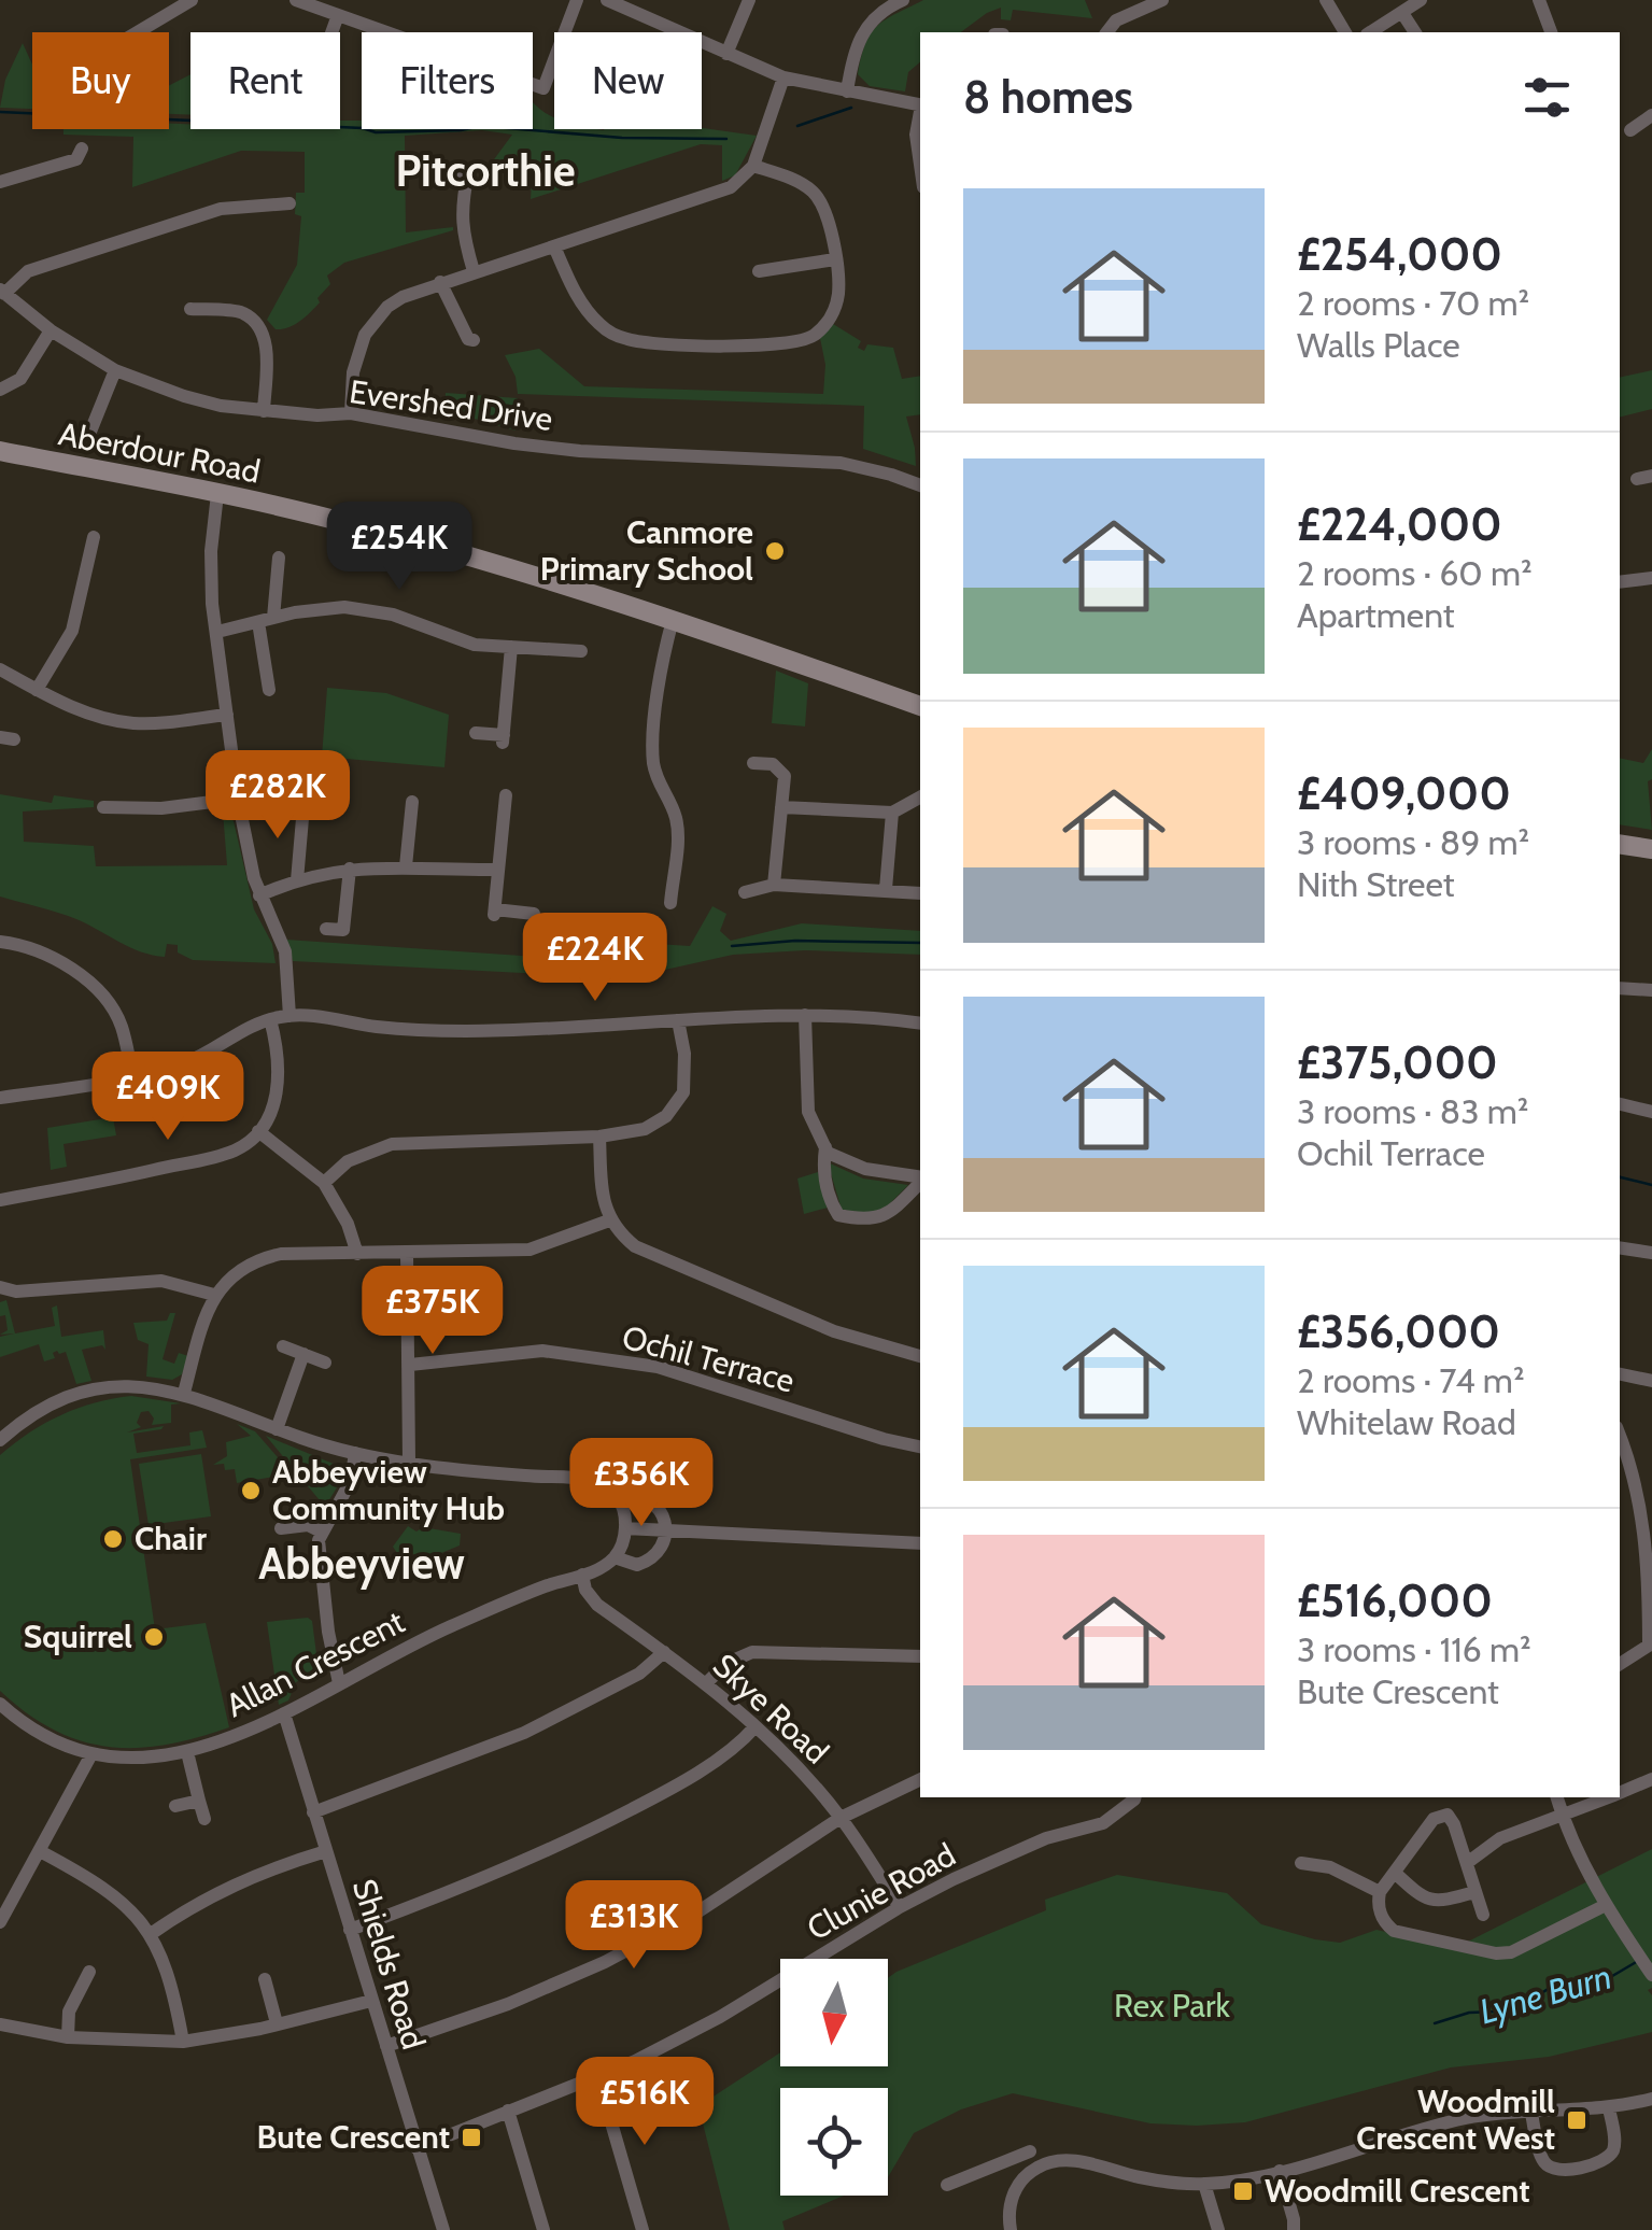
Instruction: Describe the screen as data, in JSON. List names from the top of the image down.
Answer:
{
  "streets": {
    "main road": ["Aberdour Road"],
    "street": [
      "Evershed Drive",
      "Ochil Terrace",
      "Allan Crescent",
      "Skye Road",
      "Clunie Road",
      "Shields Road"
    ]
  },
  "crossings": [
    ["Allan Crescent", "Skye Road"],
    ["Allan Crescent", "Shields Road"],
    ["Skye Road", "Clunie Road"],
    ["Clunie Road", "Shields Road"]
  ],
  "districts": ["Pitcorthie", "Abbeyview"],
  "water": ["Lyne Burn"],
  "parks": ["Rex Park"],
  "places": {
    "other": [
      "Canmore Primary School",
      "Abbeyview Community Hub",
      "Chair",
      "Squirrel"
    ],
    "transit": ["Woodmill Crescent West", "Bute Crescent", "Woodmill Crescent"]
  },
  "north": "bottom",
  "page": {
    "chip": [
      "Buy",
      "Rent",
      "Filters",
      "New"
    ],
    "heading": "8 homes",
    "list": [
      {
        "name": "£254,000",
        "note": "2 rooms · 70 m² · Walls Place"
      },
      {
        "name": "£224,000",
        "note": "2 rooms · 60 m² · Apartment"
      },
      {
        "name": "£409,000",
        "note": "3 rooms · 89 m² · Nith Street"
      },
      {
        "name": "£375,000",
        "note": "3 rooms · 83 m² · Ochil Terrace"
      },
      {
        "name": "£356,000",
        "note": "2 rooms · 74 m² · Whitelaw Road"
      },
      {
        "name": "£516,000",
        "note": "3 rooms · 116 m² · Bute Crescent"
      }
    ],
    "price": [
      "£254K",
      "£282K",
      "£224K",
      "£409K",
      "£375K",
      "£356K",
      "£313K",
      "£516K"
    ]
  }
}
